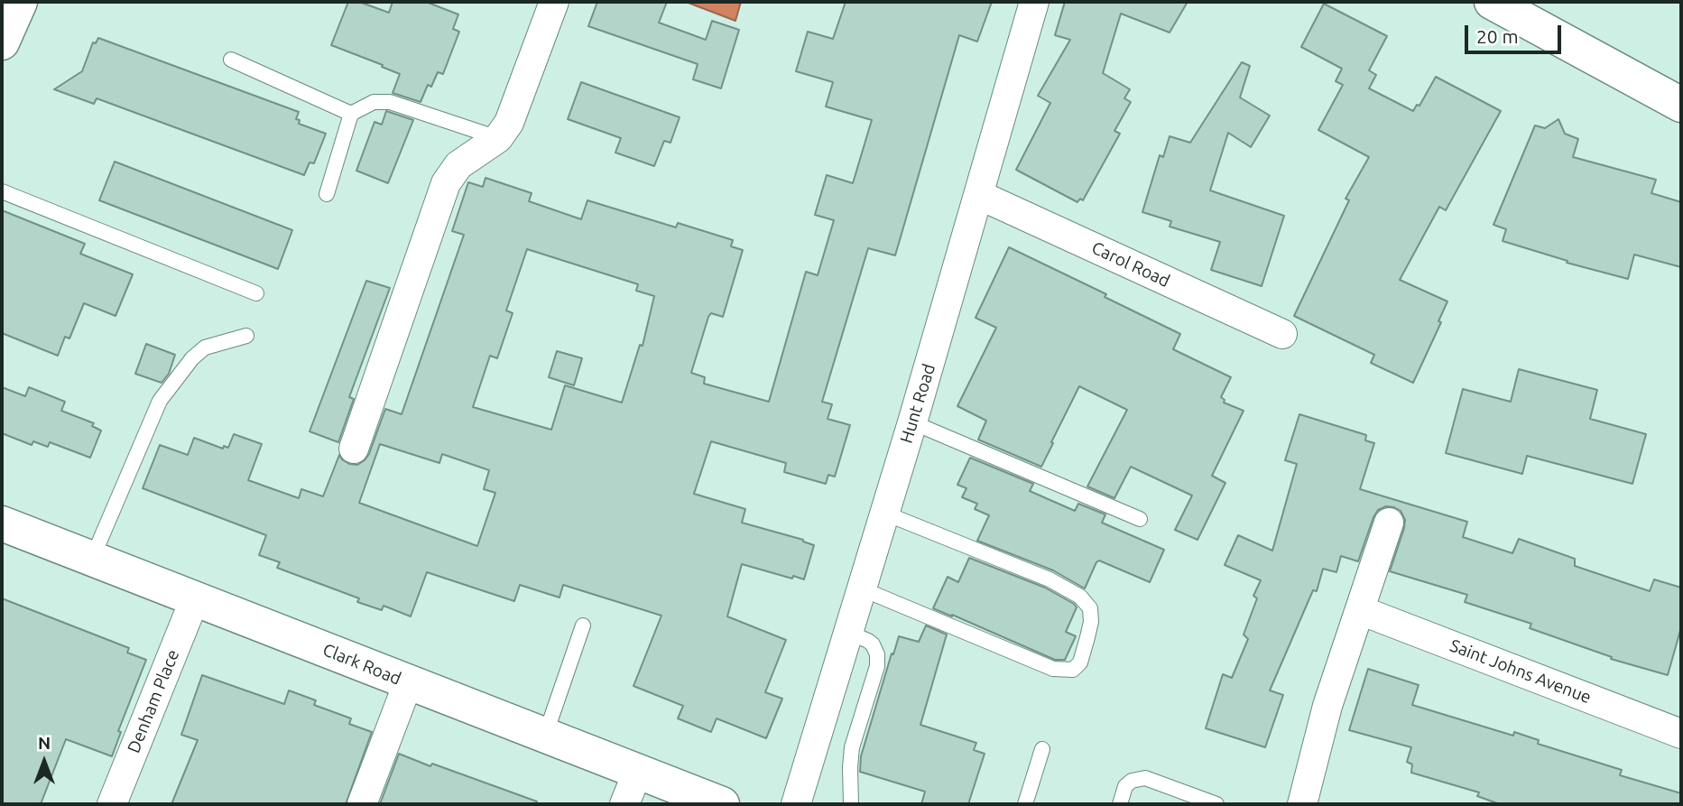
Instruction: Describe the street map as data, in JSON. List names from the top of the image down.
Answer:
{
  "streets": {
    "street": [
      "Carol Road",
      "Hunt Road",
      "Clark Road",
      "Saint Johns Avenue",
      "Denham Place"
    ]
  },
  "crossings": [
    ["Carol Road", "Hunt Road"],
    ["Clark Road", "Denham Place"]
  ],
  "scale_bar": "20 m",
  "north": "top"
}
